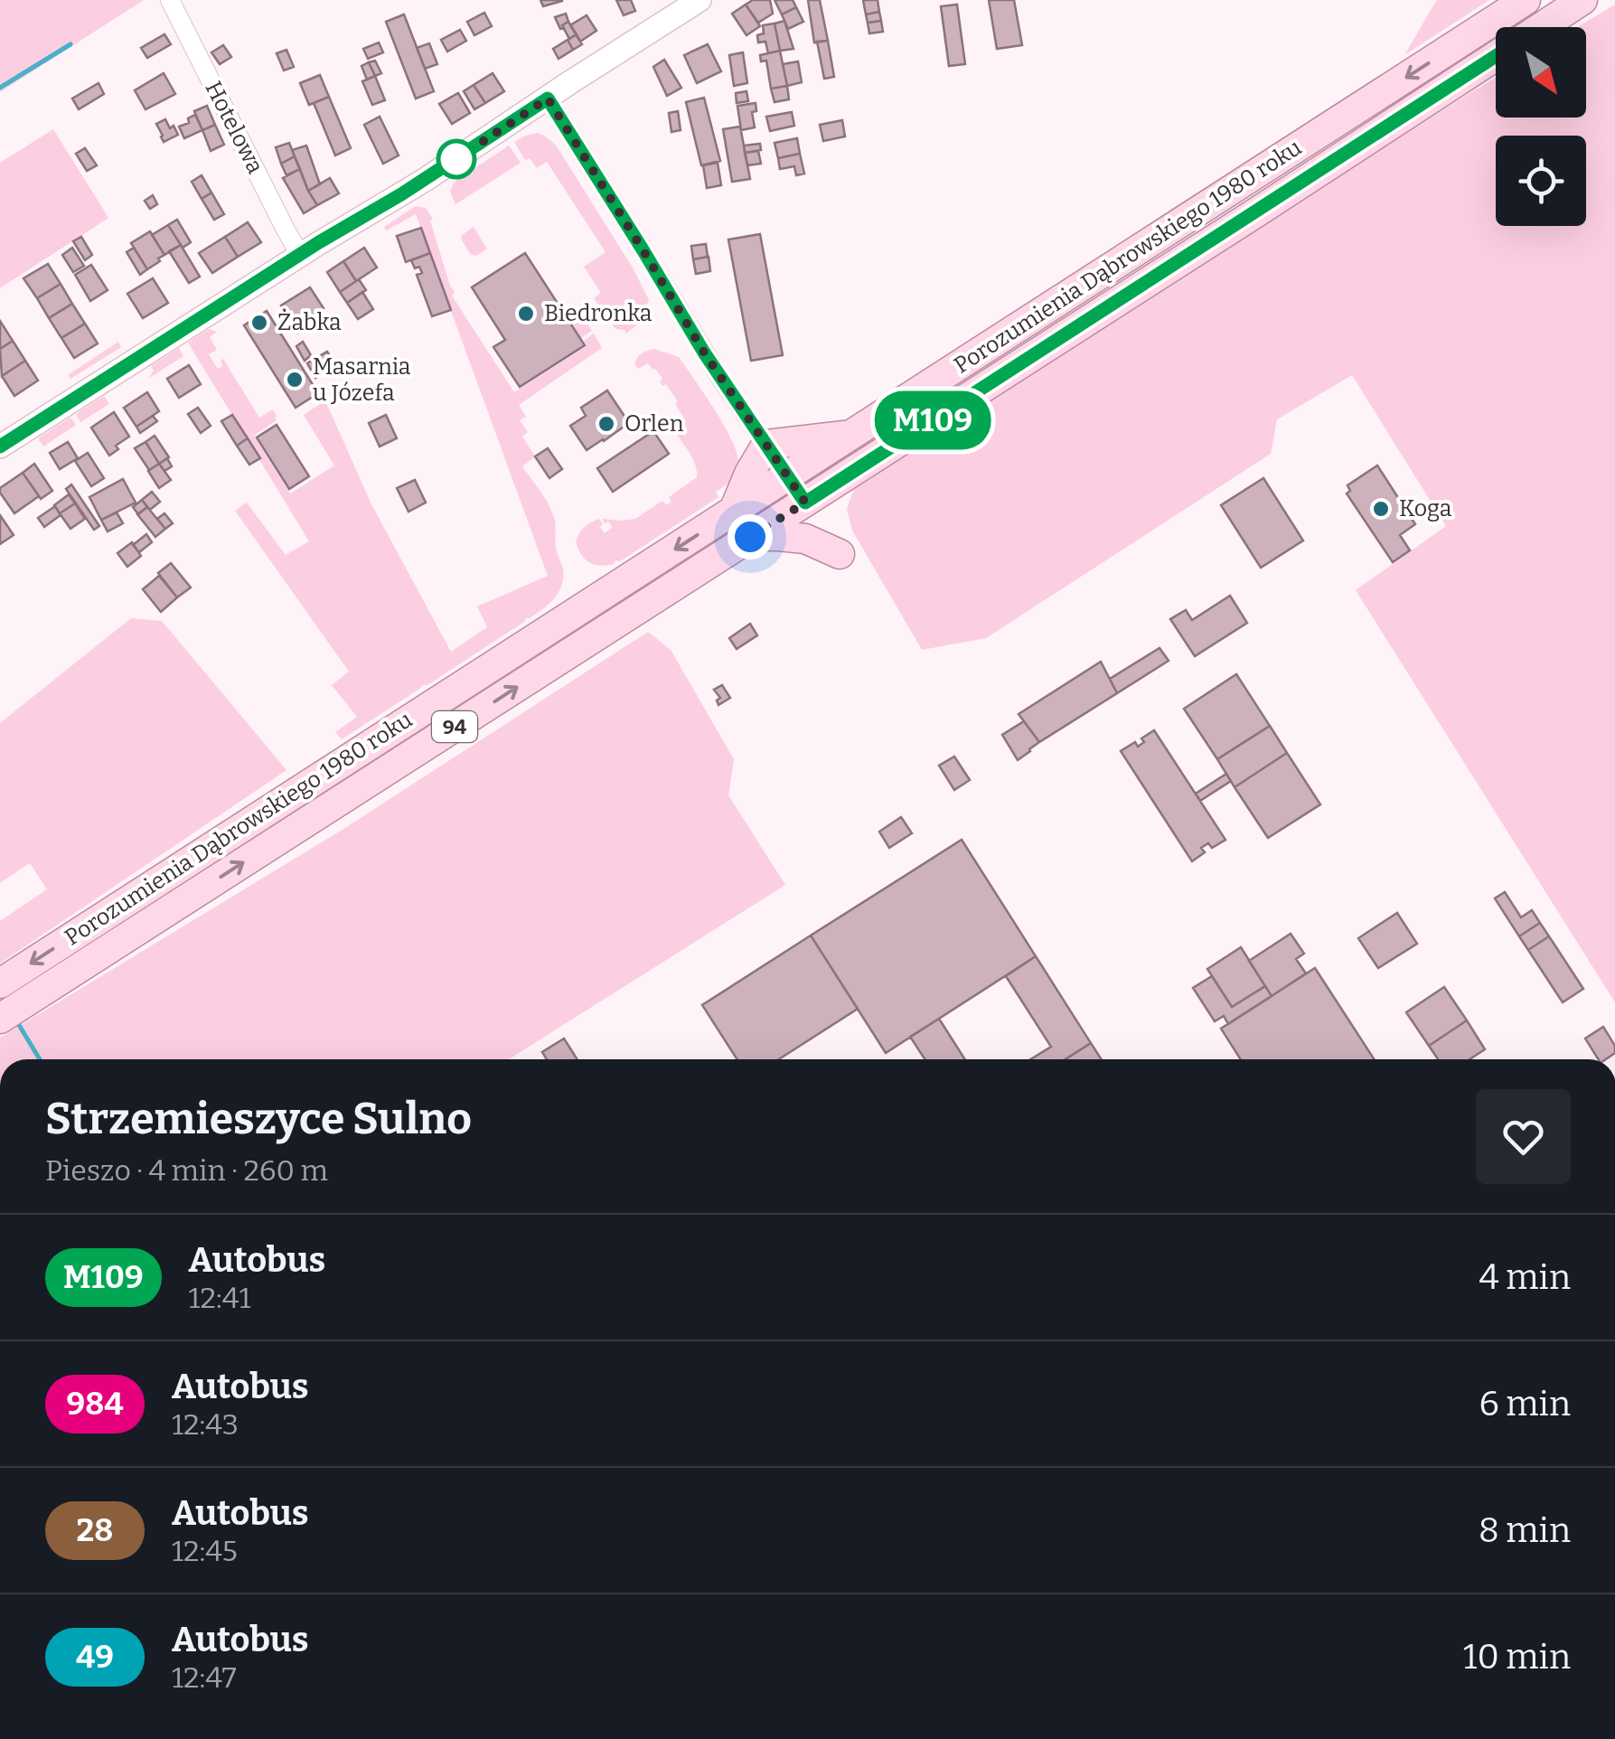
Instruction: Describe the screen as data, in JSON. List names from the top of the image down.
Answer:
{
  "streets": {
    "main road": ["Porozumienia Dąbrowskiego 1980 roku", "94"],
    "street": ["Hotelowa"]
  },
  "places": [
    "Biedronka",
    "Żabka",
    "Masarnia u Józefa",
    "Orlen",
    "Koga"
  ],
  "lines": ["bus line M109"],
  "north": "bottom right",
  "page": {
    "on_map": "M109",
    "heading": ["Strzemieszyce Sulno", "Pieszo · 4 min · 260 m"],
    "list": [
      {
        "mark": "M109",
        "name": "Autobus",
        "note": "12:41",
        "value": "4 min"
      },
      {
        "mark": "984",
        "name": "Autobus",
        "note": "12:43",
        "value": "6 min"
      },
      {
        "mark": "28",
        "name": "Autobus",
        "note": "12:45",
        "value": "8 min"
      },
      {
        "mark": "49",
        "name": "Autobus",
        "note": "12:47",
        "value": "10 min"
      }
    ]
  }
}
